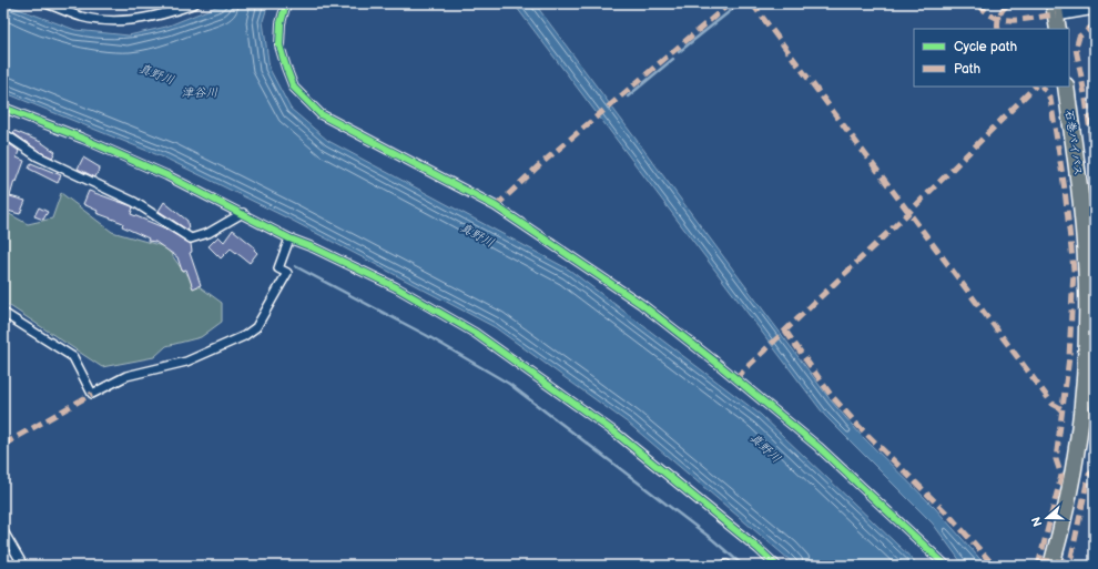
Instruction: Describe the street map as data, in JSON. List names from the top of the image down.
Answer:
{
  "streets": {
    "highway": ["石巻バイパス"]
  },
  "water": ["真野川", "津谷川"],
  "legend": ["Cycle path", "Path"],
  "north": "left"
}
